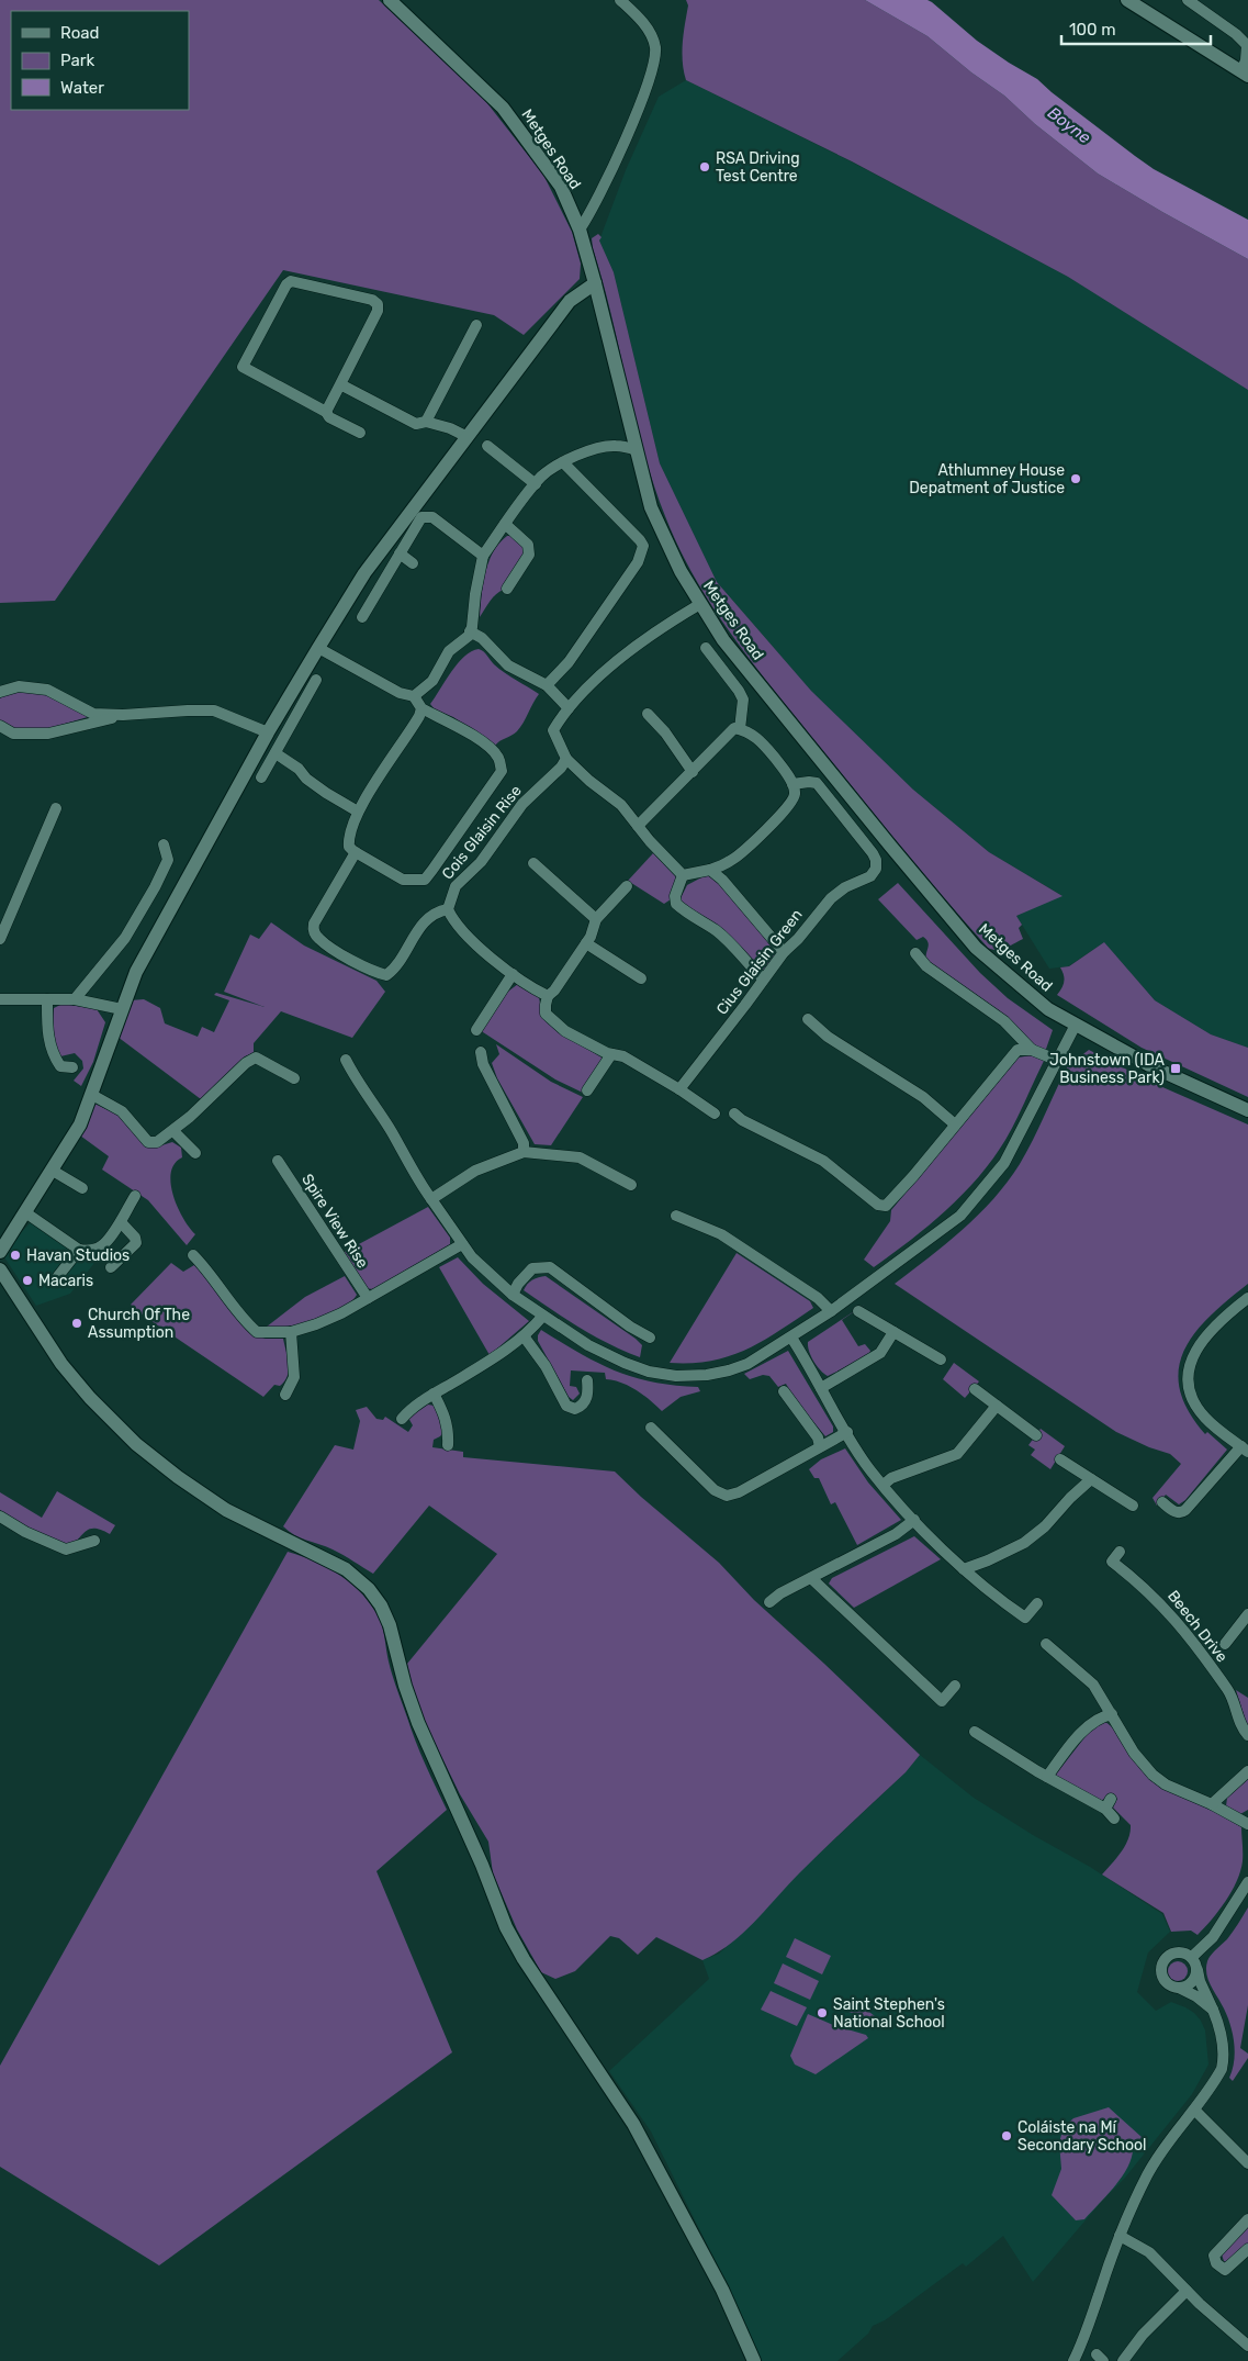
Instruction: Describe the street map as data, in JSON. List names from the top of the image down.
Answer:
{
  "streets": {
    "street": [
      "Metges Road",
      "Cois Glaisin Rise",
      "Cius Glaisin Green",
      "Spire View Rise",
      "Beech Drive"
    ]
  },
  "water": ["Boyne"],
  "places": {
    "other": [
      "RSA Driving Test Centre",
      "Athlumney House Depatment of Justice",
      "Havan Studios",
      "Macaris",
      "Church Of The Assumption",
      "Saint Stephen's National School",
      "Coláiste na Mí Secondary School"
    ],
    "transit": ["Johnstown (IDA Business Park)"]
  },
  "legend": ["Road", "Park", "Water"],
  "scale_bar": "100 m"
}
